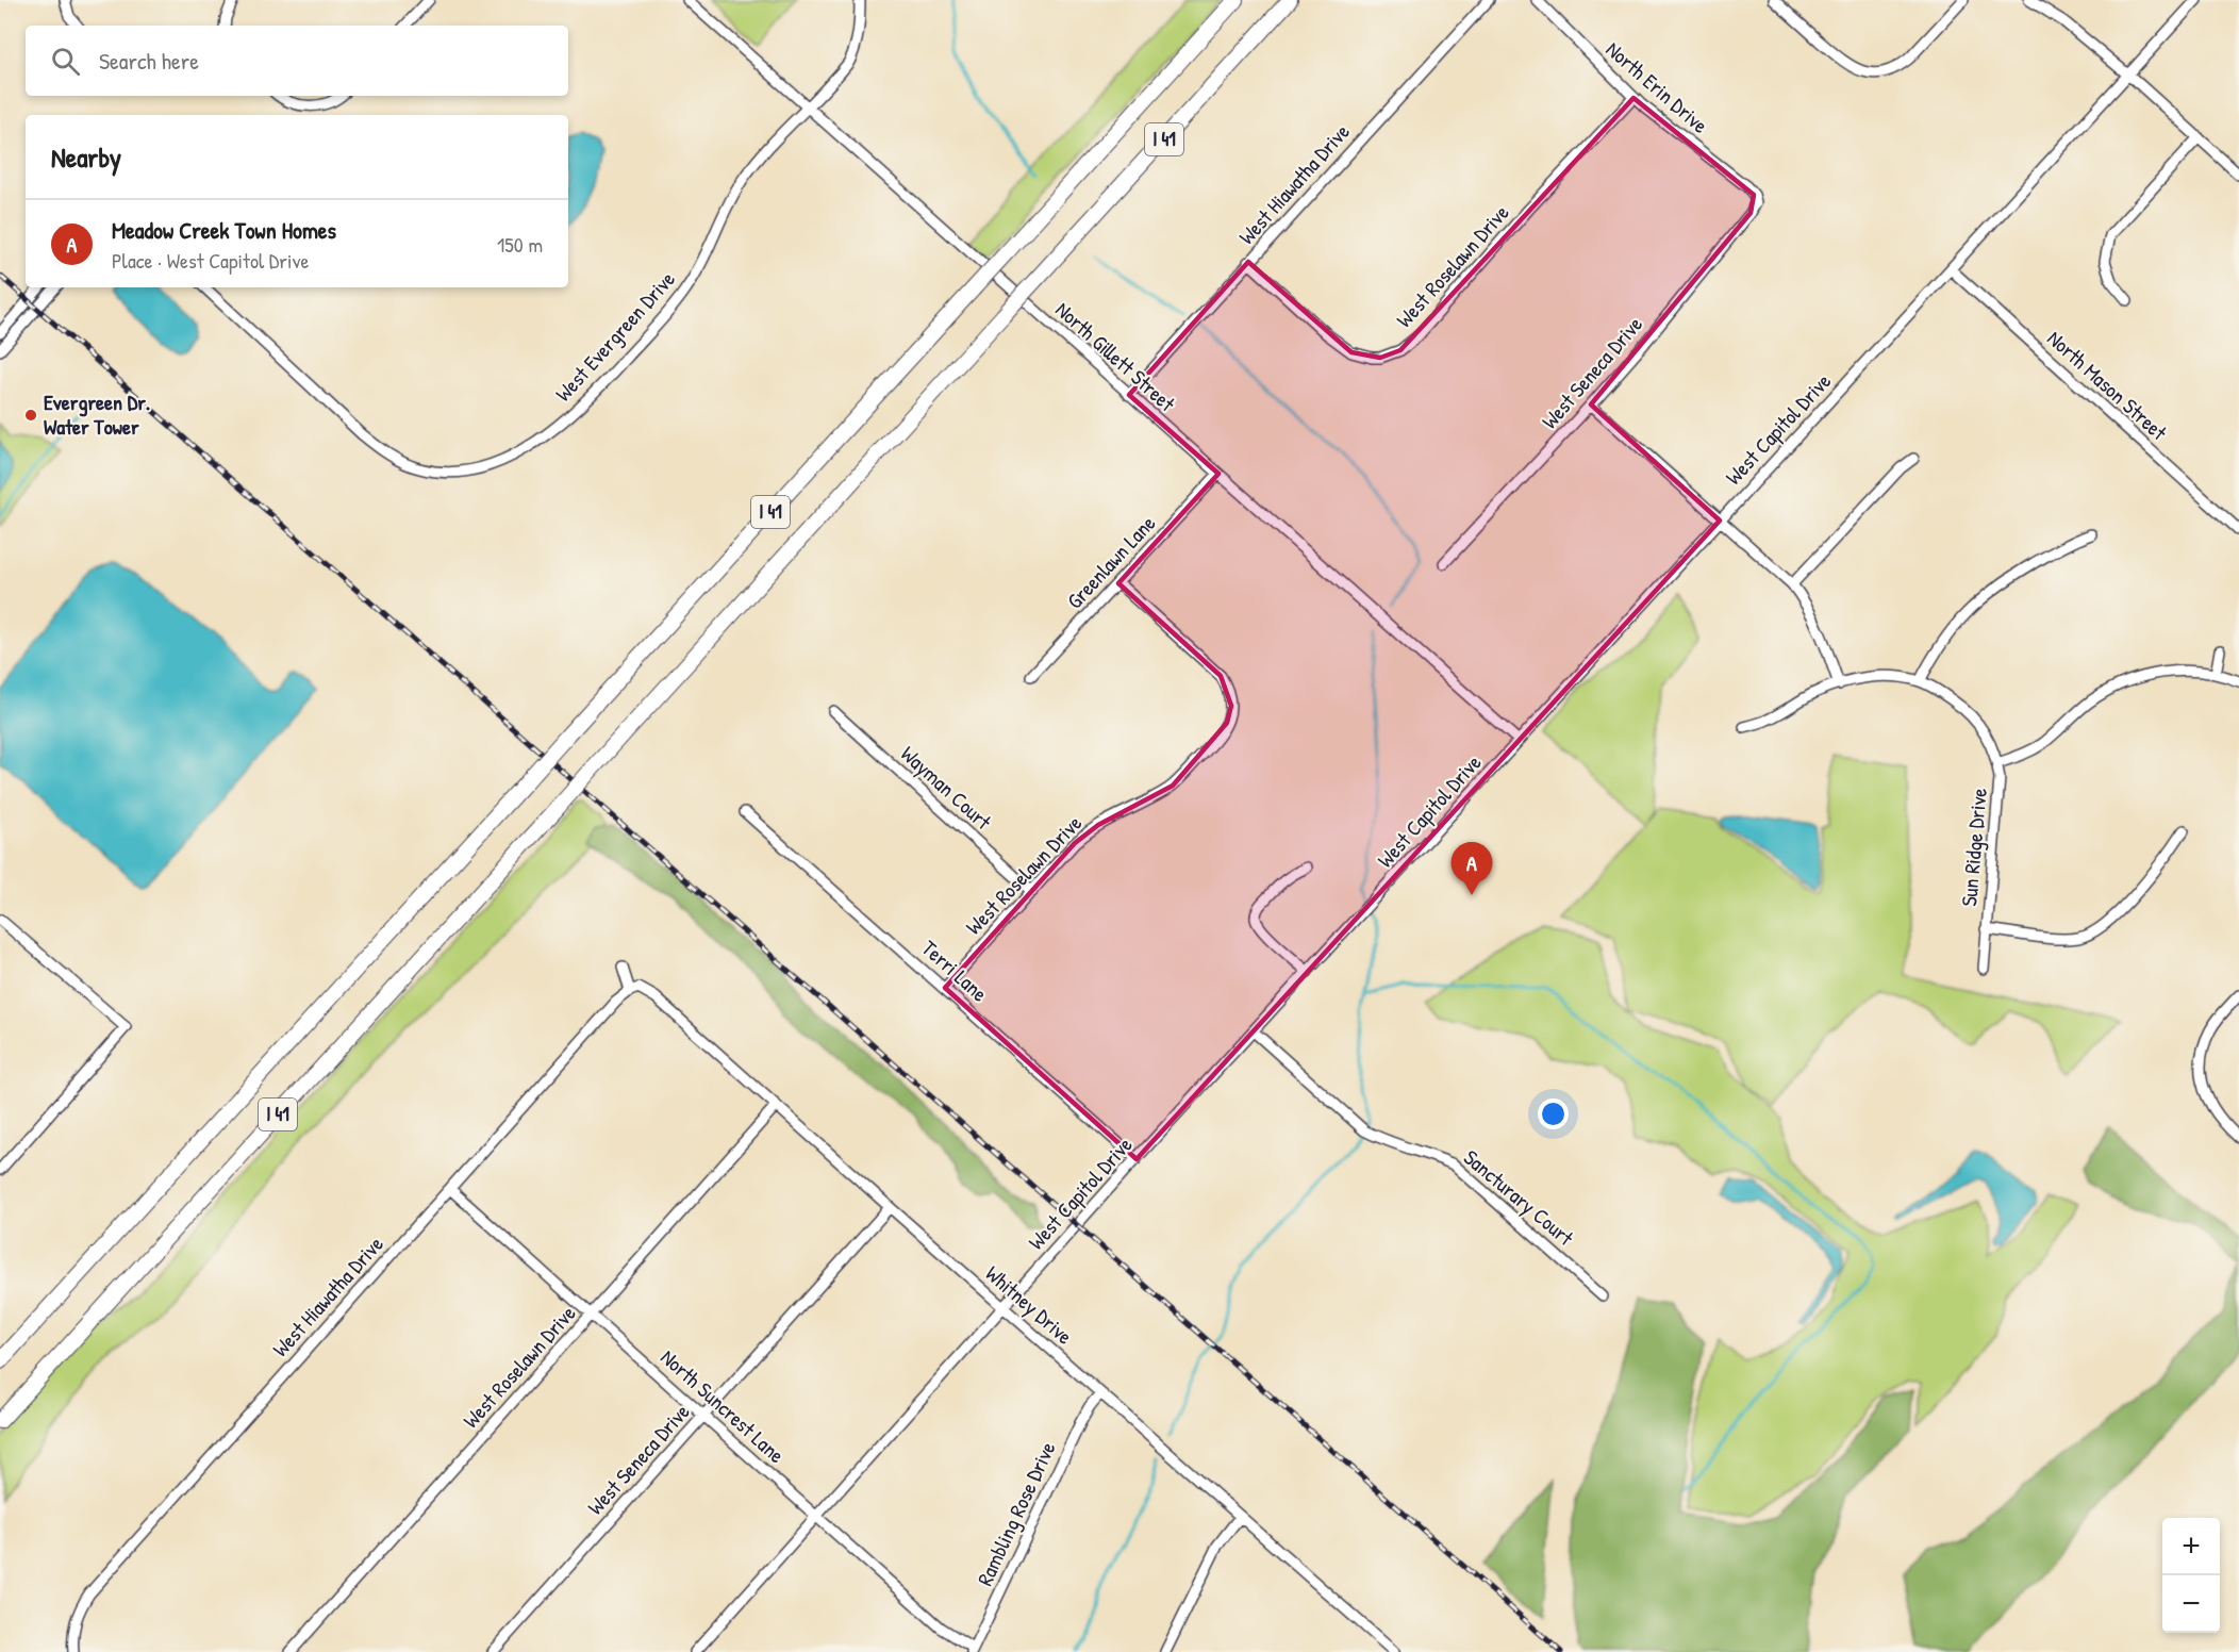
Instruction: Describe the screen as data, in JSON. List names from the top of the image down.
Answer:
{
  "streets": {
    "highway": ["I 41"],
    "street": [
      "North Erin Drive",
      "West Hiawatha Drive",
      "West Roselawn Drive",
      "West Evergreen Drive",
      "North Gillett Street",
      "West Seneca Drive",
      "North Mason Street",
      "West Capitol Drive",
      "Greenlawn Lane",
      "Wayman Court",
      "Sun Ridge Drive",
      "Terri Lane",
      "Sancturary Court",
      "Whitney Drive",
      "North Suncrest Lane",
      "Rambling Rose Drive"
    ]
  },
  "crossings": [
    ["North Erin Drive", "West Roselawn Drive"],
    ["North Erin Drive", "West Seneca Drive"],
    ["West Hiawatha Drive", "West Roselawn Drive"],
    ["West Hiawatha Drive", "North Gillett Street"],
    ["West Hiawatha Drive", "Whitney Drive"],
    ["West Hiawatha Drive", "North Suncrest Lane"],
    ["West Roselawn Drive", "Greenlawn Lane"],
    ["West Roselawn Drive", "Wayman Court"],
    ["West Roselawn Drive", "Terri Lane"],
    ["West Roselawn Drive", "Whitney Drive"],
    ["West Roselawn Drive", "North Suncrest Lane"],
    ["West Evergreen Drive", "North Gillett Street"],
    ["North Gillett Street", "West Capitol Drive"],
    ["North Gillett Street", "Greenlawn Lane"],
    ["West Seneca Drive", "Whitney Drive"],
    ["West Seneca Drive", "North Suncrest Lane"],
    ["North Mason Street", "West Capitol Drive"],
    ["West Capitol Drive", "Terri Lane"],
    ["West Capitol Drive", "Sancturary Court"],
    ["West Capitol Drive", "Whitney Drive"],
    ["West Capitol Drive", "North Suncrest Lane"],
    ["Whitney Drive", "Rambling Rose Drive"],
    ["North Suncrest Lane", "Rambling Rose Drive"]
  ],
  "places": ["Evergreen Dr. Water Tower"],
  "page": {
    "search": "Search here",
    "heading": "Nearby",
    "list": [
      {
        "mark": "A",
        "name": "Meadow Creek Town Homes",
        "note": "Place · West Capitol Drive",
        "value": "150 m"
      }
    ],
    "pins": "A",
    "map_buttons": ["+", "−"]
  }
}
